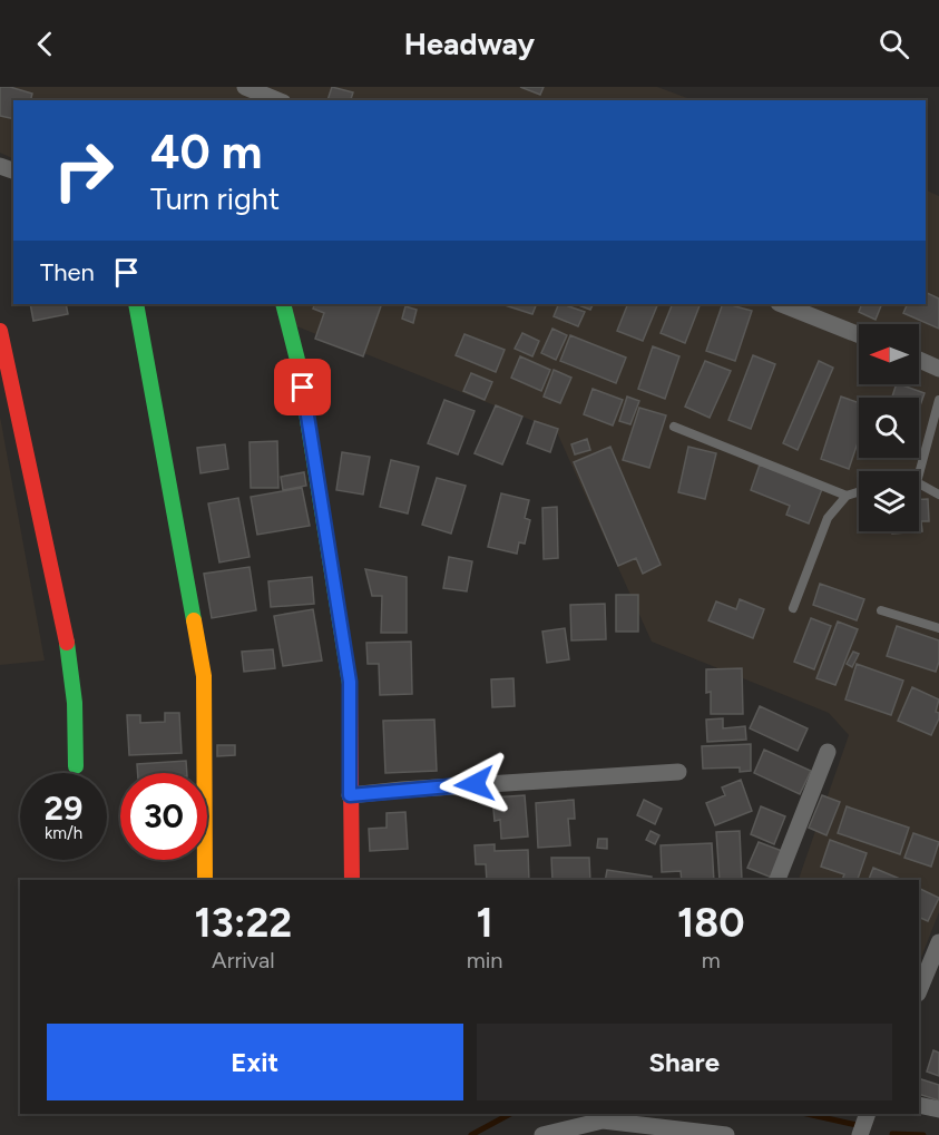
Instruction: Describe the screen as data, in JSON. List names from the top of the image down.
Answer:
{
  "north": "left",
  "page": {
    "header": "Headway",
    "turn": ["40 m", "Turn right"],
    "then": "Then",
    "speed": "29 km/h",
    "limit": "30",
    "eta": [
      "13:22",
      "Arrival",
      "1",
      "min",
      "180",
      "m"
    ],
    "buttons": ["Exit", "Share"]
  }
}
